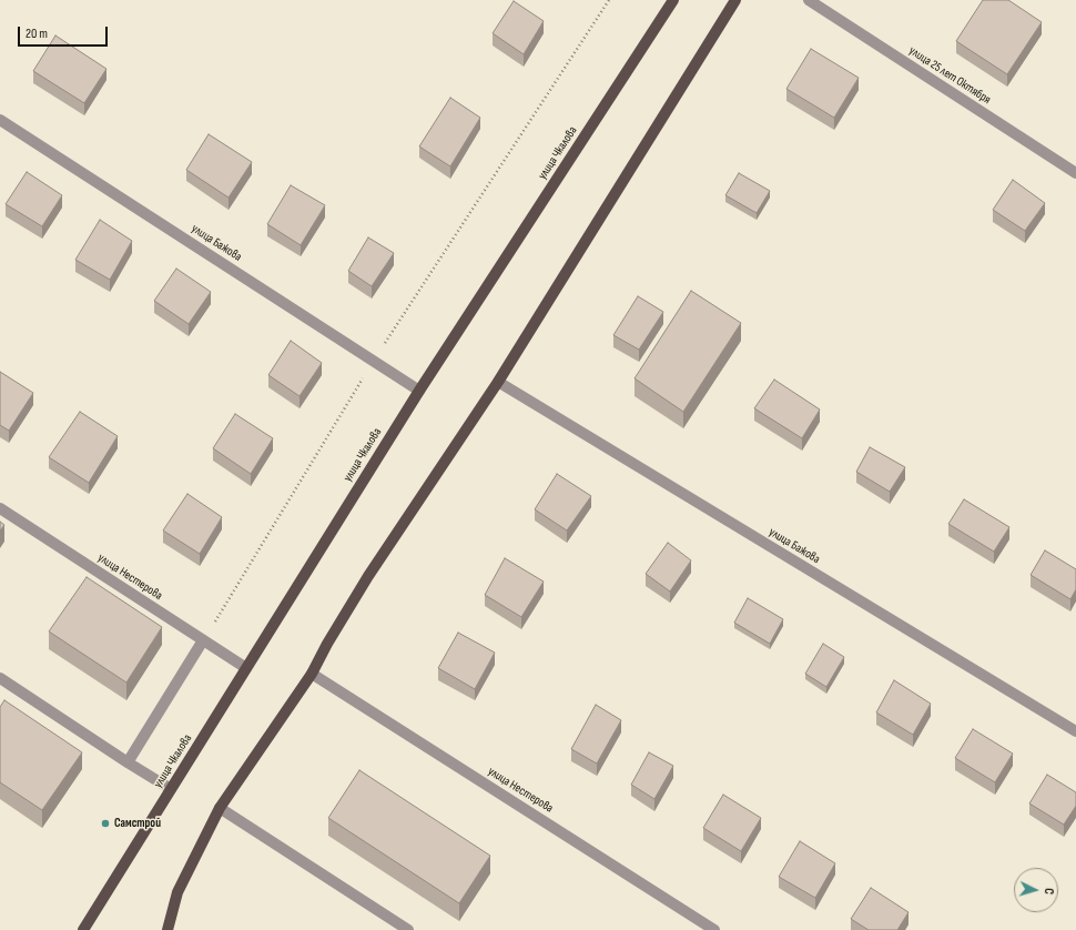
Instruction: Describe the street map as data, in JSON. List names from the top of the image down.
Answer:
{
  "streets": {
    "main road": ["улица Чкалова"],
    "street": ["улица 25 лет Октября", "улица Бажова", "улица Нестерова"]
  },
  "crossings": [
    ["улица Чкалова", "улица Бажова"],
    ["улица Чкалова", "улица Нестерова"]
  ],
  "places": ["Самстрой"],
  "scale_bar": "20 m",
  "north": "right"
}
